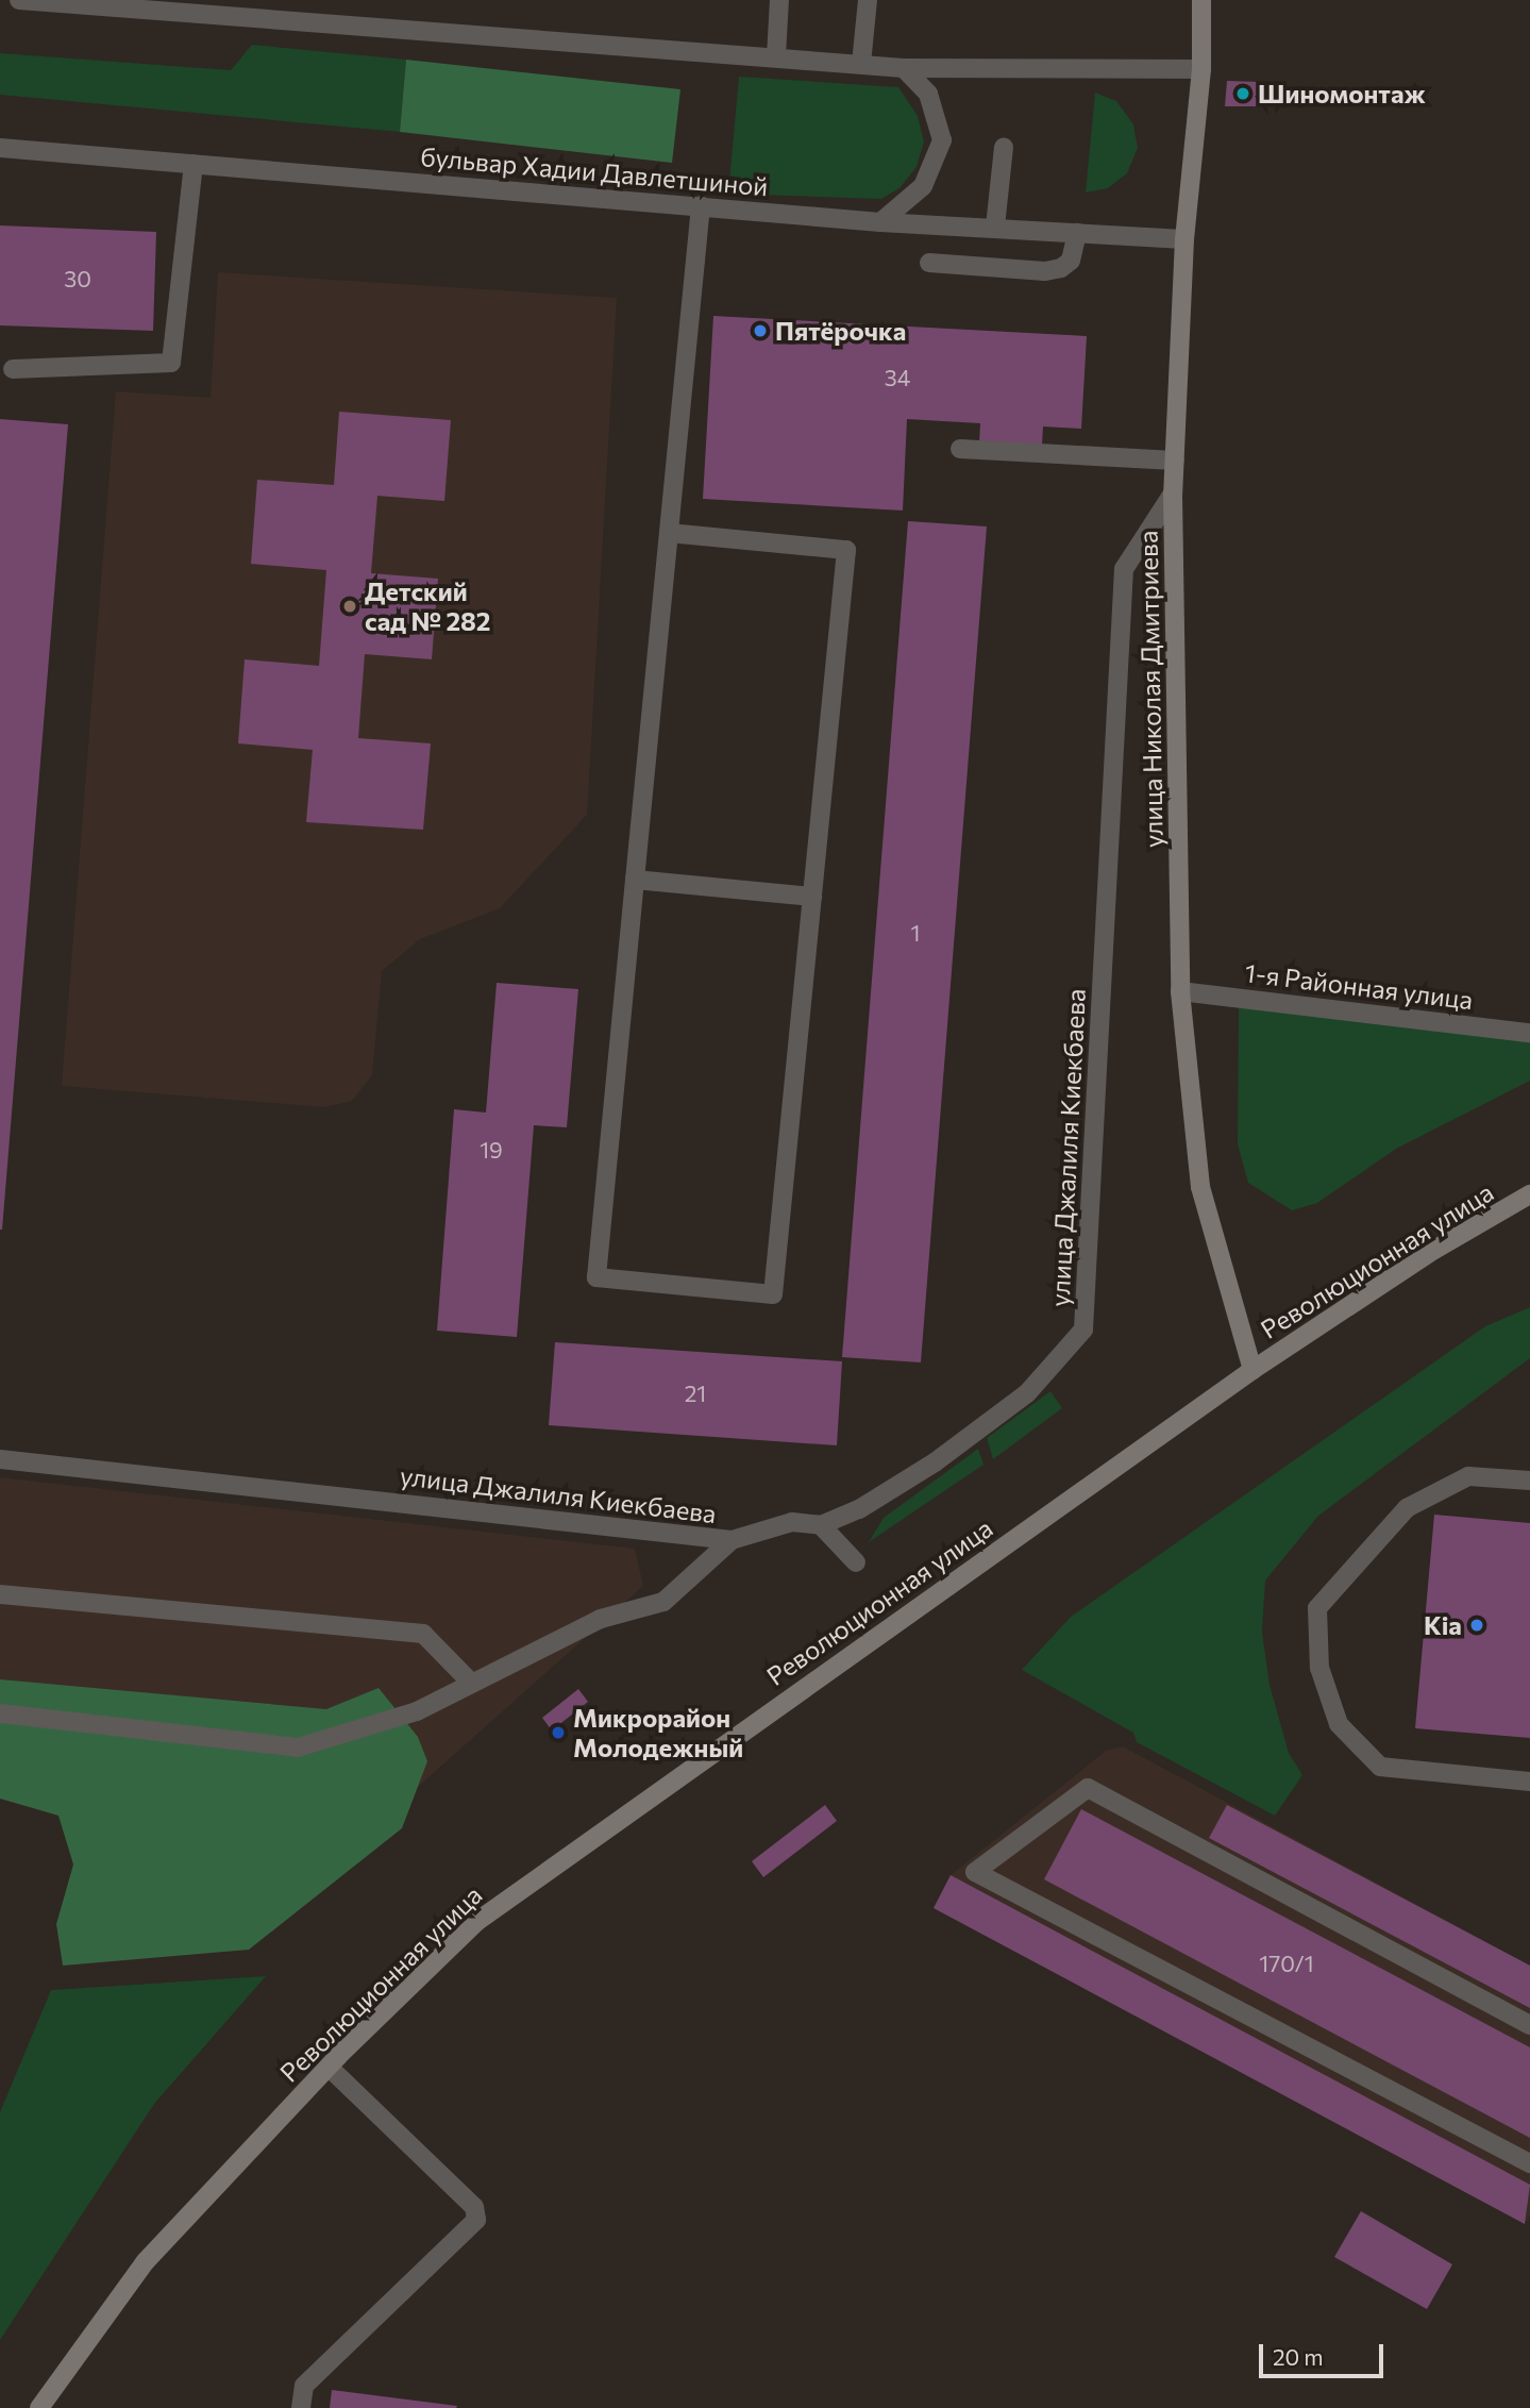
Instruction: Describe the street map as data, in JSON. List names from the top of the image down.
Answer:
{
  "streets": {
    "main road": ["улица Николая Дмитриева", "Революционная улица"],
    "street": ["бульвар Хадии Давлетшиной", "1-я Районная улица", "улица Джалиля Киекбаева"]
  },
  "crossings": [
    ["бульвар Хадии Давлетшиной", "улица Николая Дмитриева"],
    ["улица Николая Дмитриева", "1-я Районная улица"],
    ["улица Николая Дмитриева", "улица Джалиля Киекбаева"],
    ["улица Николая Дмитриева", "Революционная улица"]
  ],
  "places": [
    "Шиномонтаж",
    "Пятёрочка",
    "Детский сад № 282",
    "Kia",
    "Микрорайон Молодежный"
  ],
  "house_numbers": [
    "30",
    "34",
    "1",
    "19",
    "21",
    "170/1"
  ],
  "scale_bar": "20 m"
}
